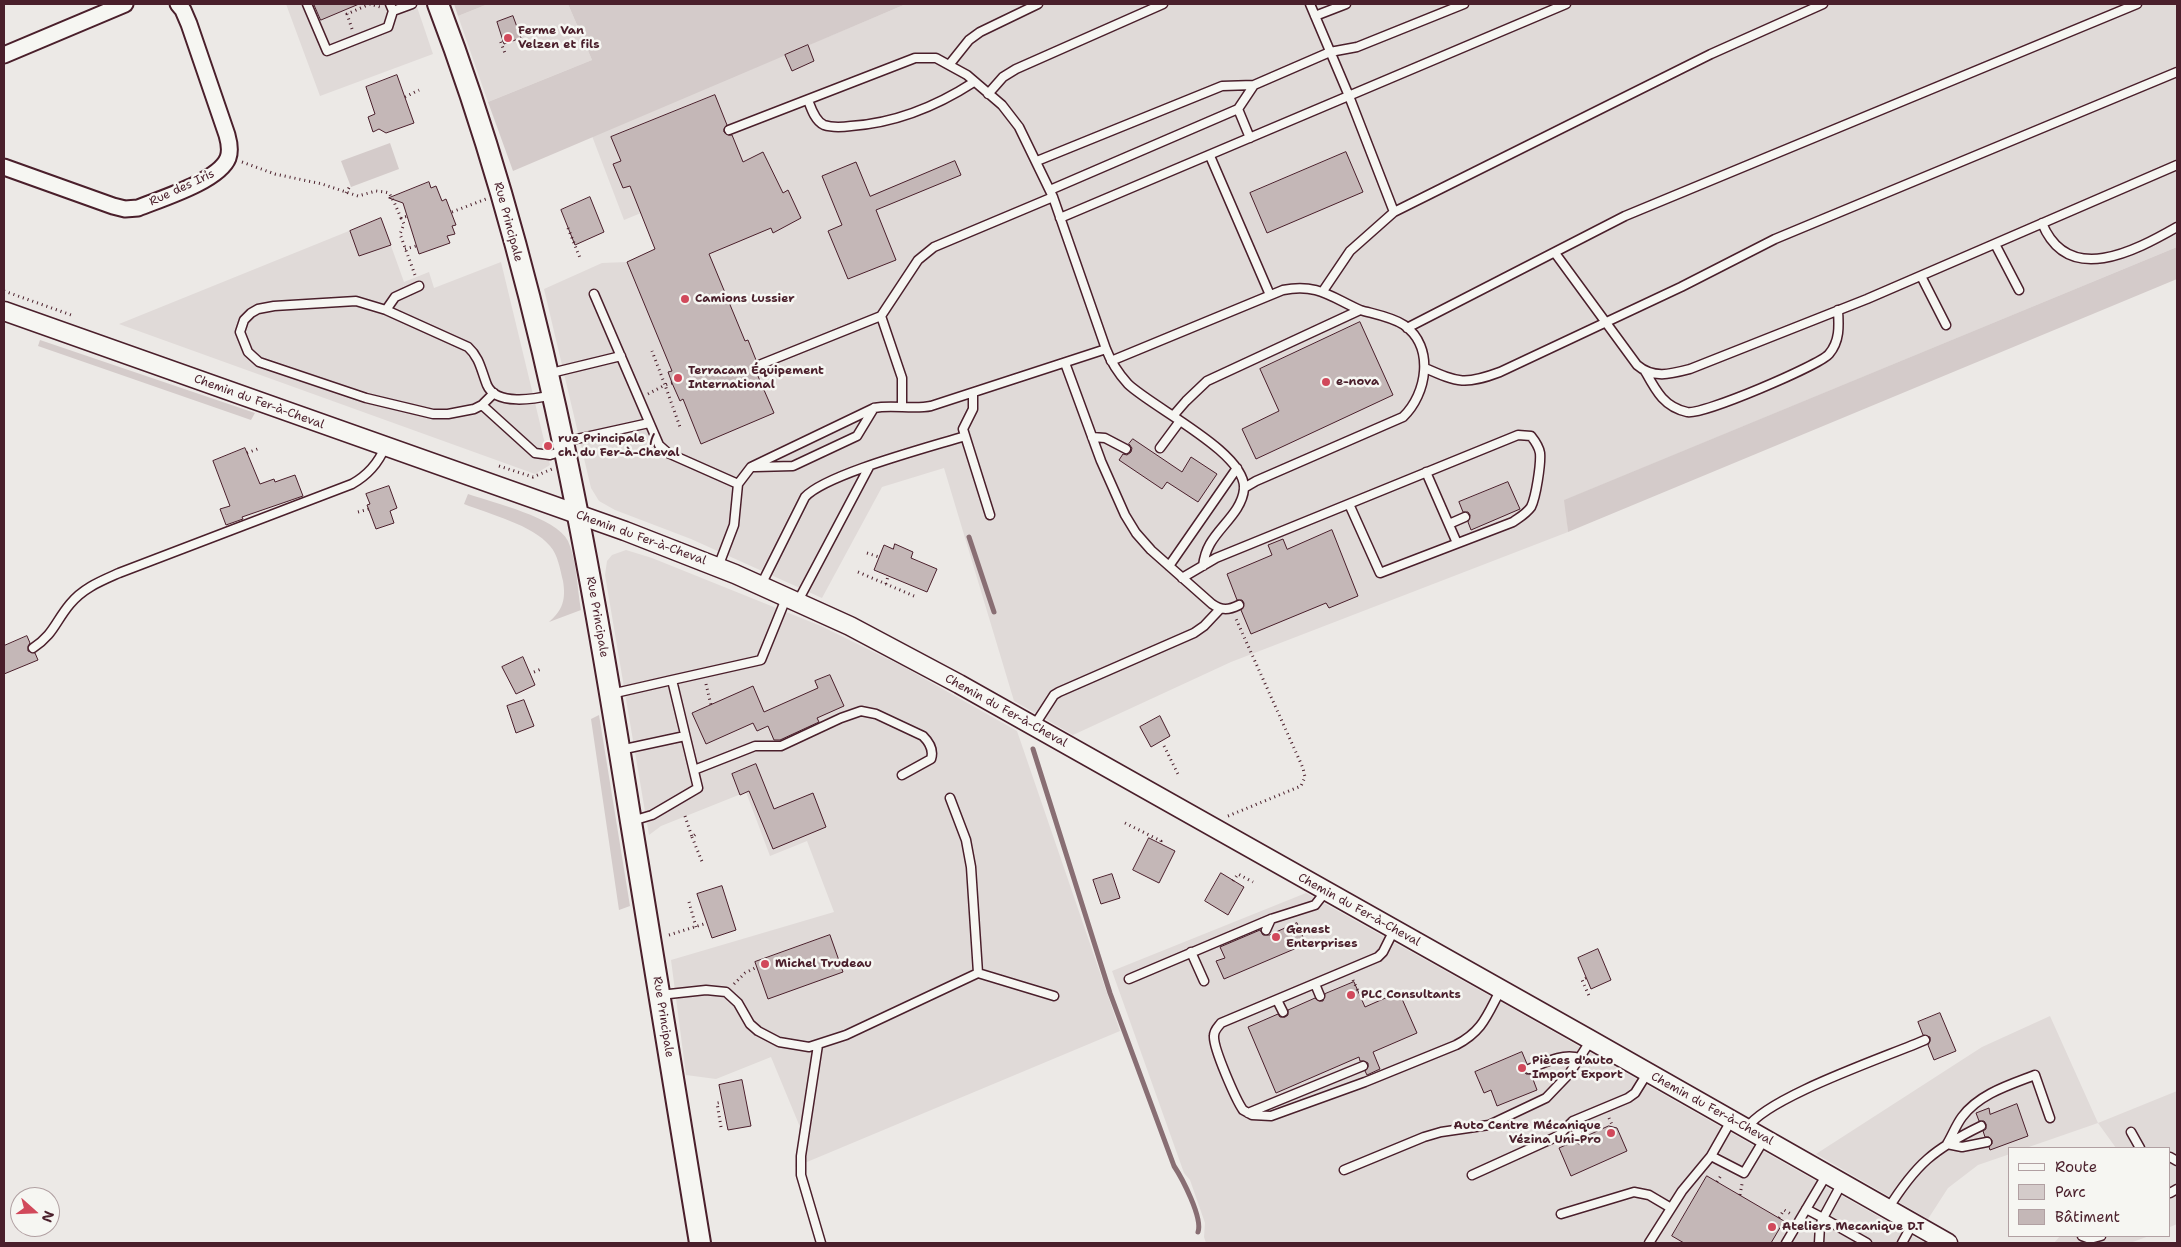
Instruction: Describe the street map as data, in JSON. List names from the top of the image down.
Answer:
{
  "streets": {
    "main road": ["Rue Principale"],
    "street": ["Rue des Iris", "Chemin du Fer-à-Cheval"]
  },
  "crossings": [
    ["Rue Principale", "Chemin du Fer-à-Cheval"]
  ],
  "places": [
    "Ferme Van Velzen et fils",
    "Camions Lussier",
    "Terracam Équipement International",
    "e-nova",
    "rue Principale / ch. du Fer-à-Cheval",
    "Genest Enterprises",
    "Michel Trudeau",
    "PLC Consultants",
    "Pièces d'auto Import Export",
    "Auto Centre Mécanique Vézina Uni-Pro",
    "Ateliers Mecanique D.T"
  ],
  "legend": ["Route", "Parc", "Bâtiment"],
  "north": "right"
}
